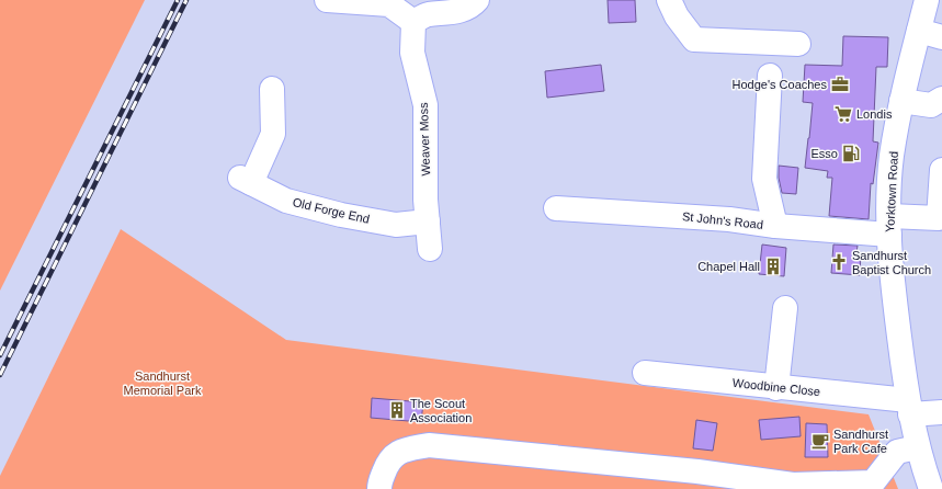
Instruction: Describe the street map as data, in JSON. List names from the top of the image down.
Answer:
{
  "streets": {
    "street": [
      "Weaver Moss",
      "Yorktown Road",
      "Old Forge End",
      "St John's Road",
      "Woodbine Close"
    ]
  },
  "crossings": [
    ["Weaver Moss", "Old Forge End"],
    ["Yorktown Road", "St John's Road"],
    ["Yorktown Road", "Woodbine Close"]
  ],
  "parks": ["Sandhurst Memorial Park"],
  "places": {
    "office": ["Hodge's Coaches"],
    "supermarket": ["Londis"],
    "fuel station": ["Esso"],
    "church": ["Sandhurst Baptist Church"],
    "building": ["Chapel Hall", "The Scout Association"],
    "cafe": ["Sandhurst Park Cafe"]
  }
}
